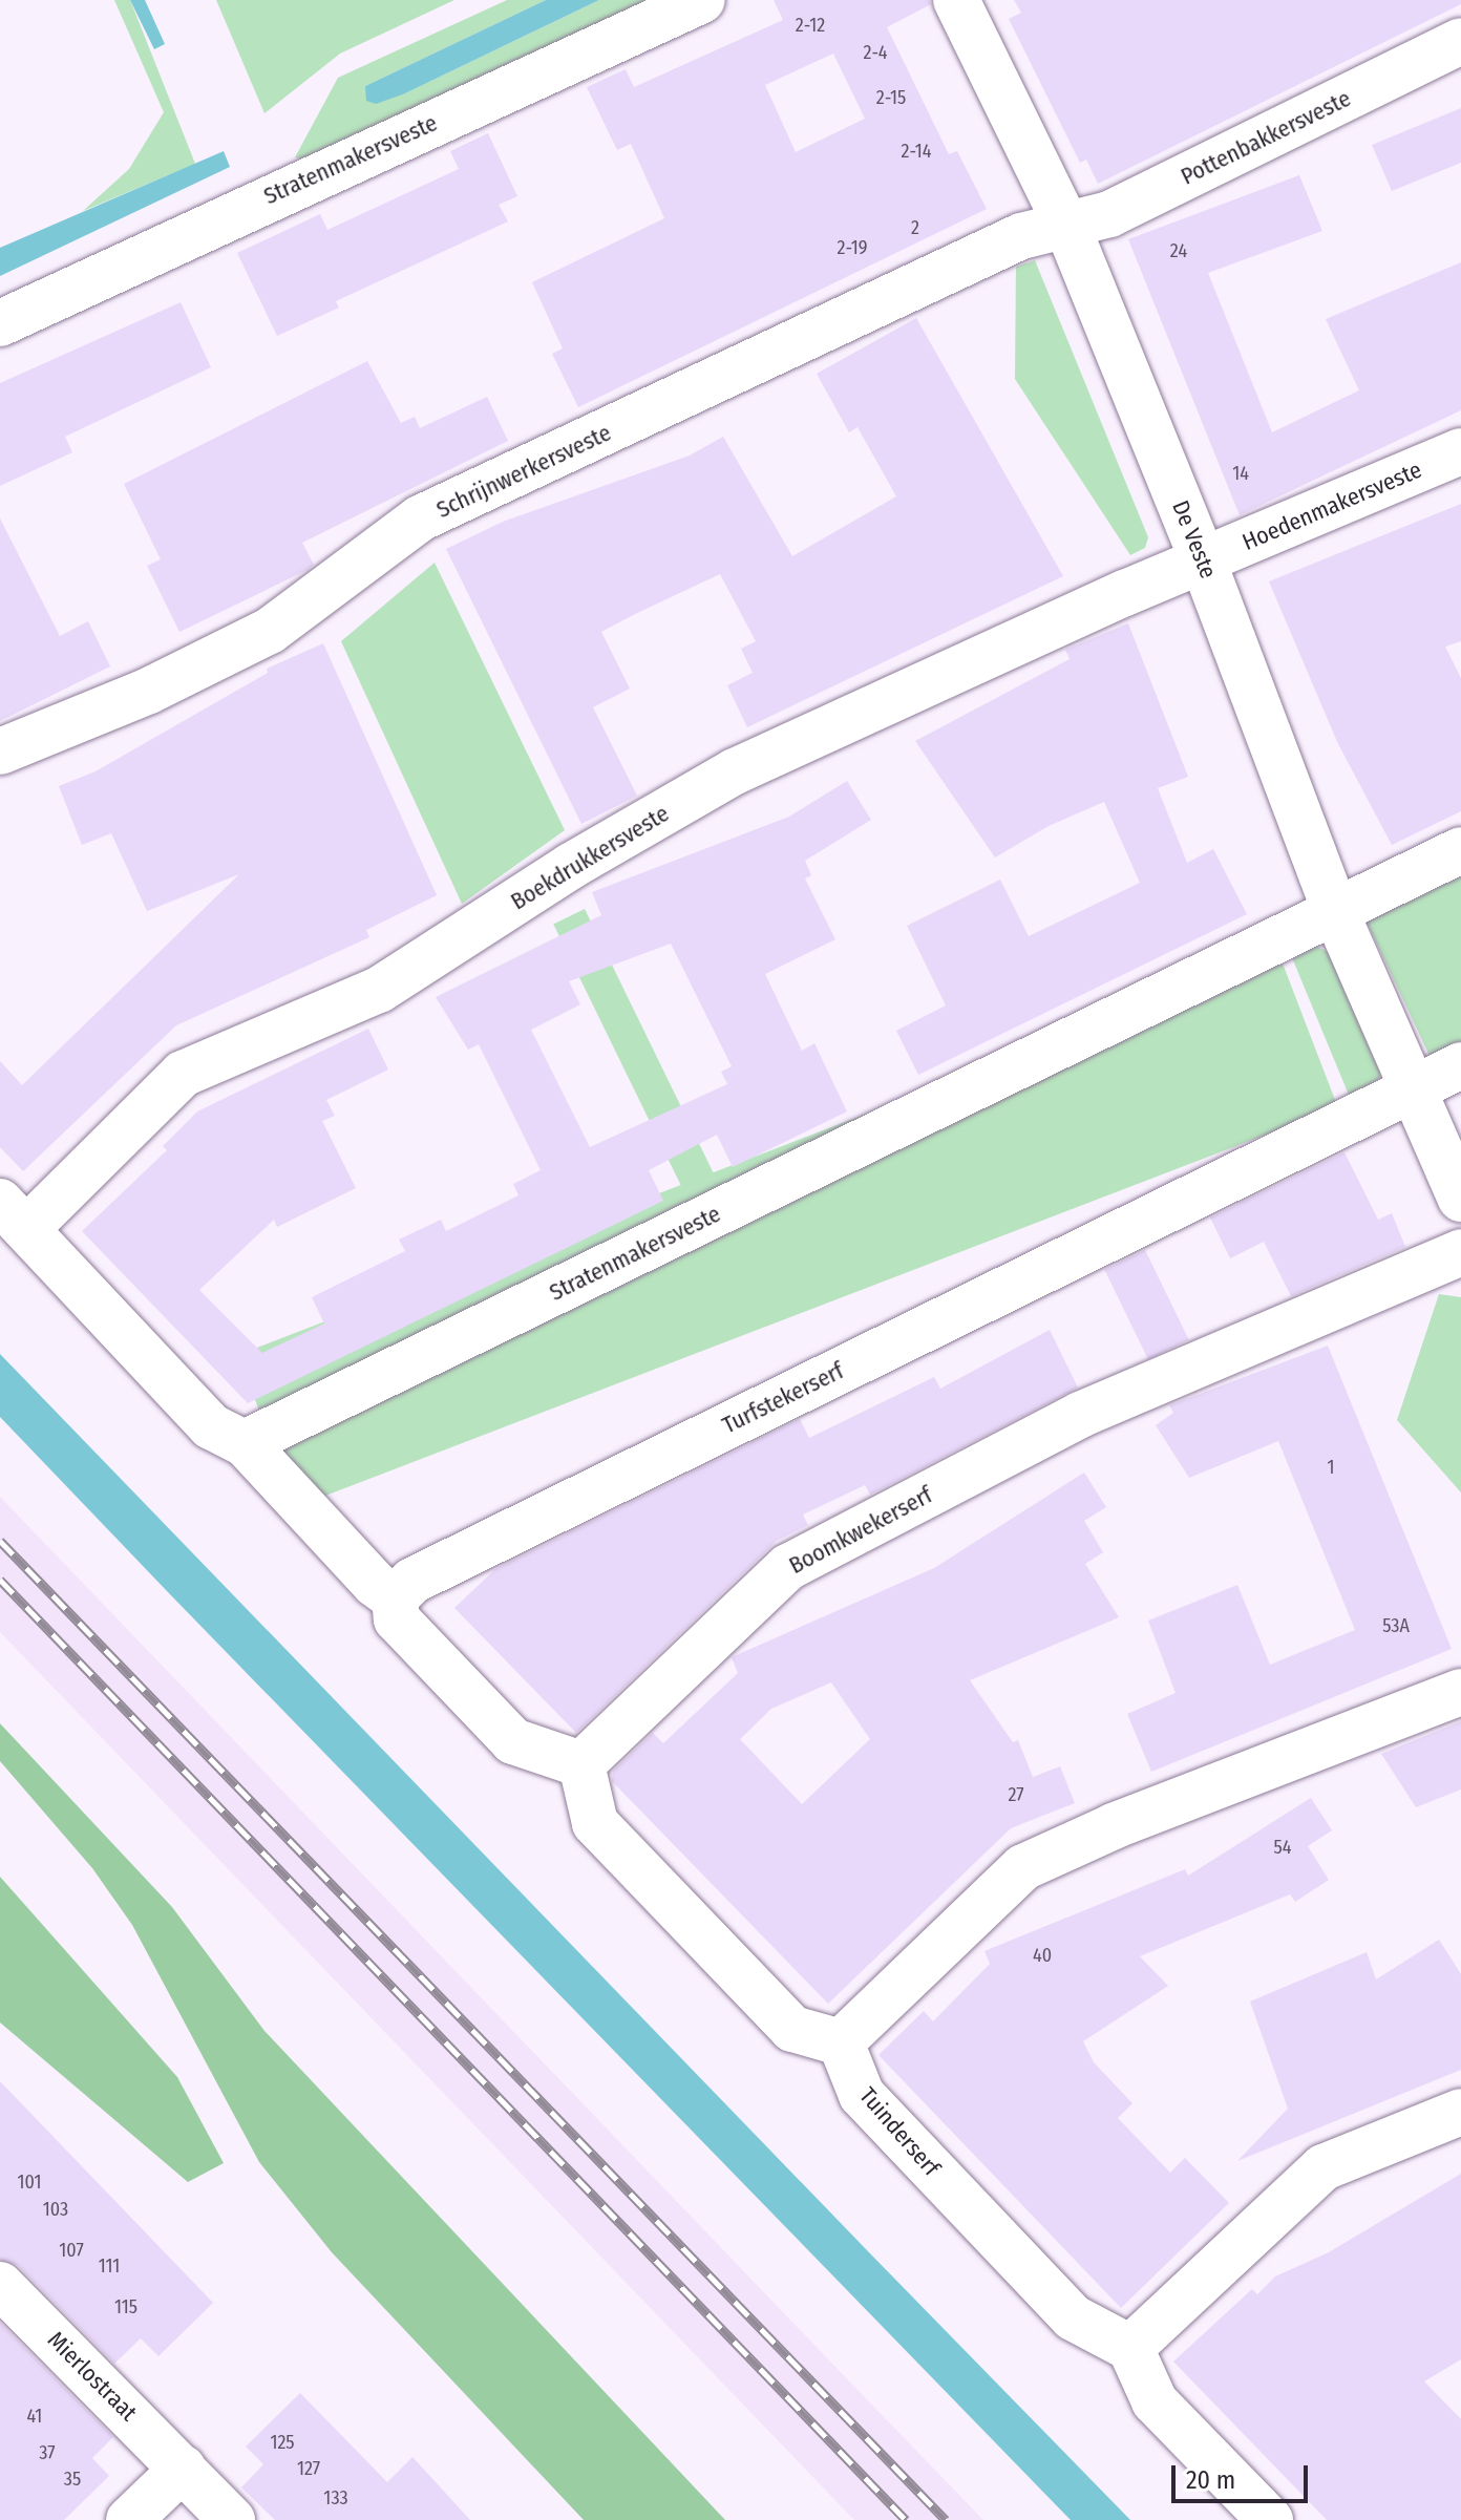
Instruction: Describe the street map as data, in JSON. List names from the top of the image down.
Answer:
{
  "streets": {
    "street": [
      "Pottenbakkersveste",
      "Stratenmakersveste",
      "Schrijnwerkersveste",
      "Hoedenmakersveste",
      "De Veste",
      "Boekdrukkersveste",
      "Turfstekerserf",
      "Boomkwekerserf",
      "Tuinderserf",
      "Mierlostraat"
    ]
  },
  "crossings": [
    ["Pottenbakkersveste", "Schrijnwerkersveste"],
    ["Pottenbakkersveste", "De Veste"],
    ["Stratenmakersveste", "De Veste"],
    ["Schrijnwerkersveste", "De Veste"],
    ["Hoedenmakersveste", "De Veste"],
    ["Hoedenmakersveste", "Boekdrukkersveste"],
    ["De Veste", "Boekdrukkersveste"],
    ["De Veste", "Turfstekerserf"]
  ],
  "house_numbers": [
    "2-12",
    "2-4",
    "2-15",
    "2-14",
    "2",
    "2-19",
    "24",
    "14",
    "1",
    "53A",
    "27",
    "54",
    "40",
    "101",
    "103",
    "107",
    "111",
    "115",
    "41",
    "125",
    "37",
    "127",
    "35",
    "133"
  ],
  "scale_bar": "20 m"
}
